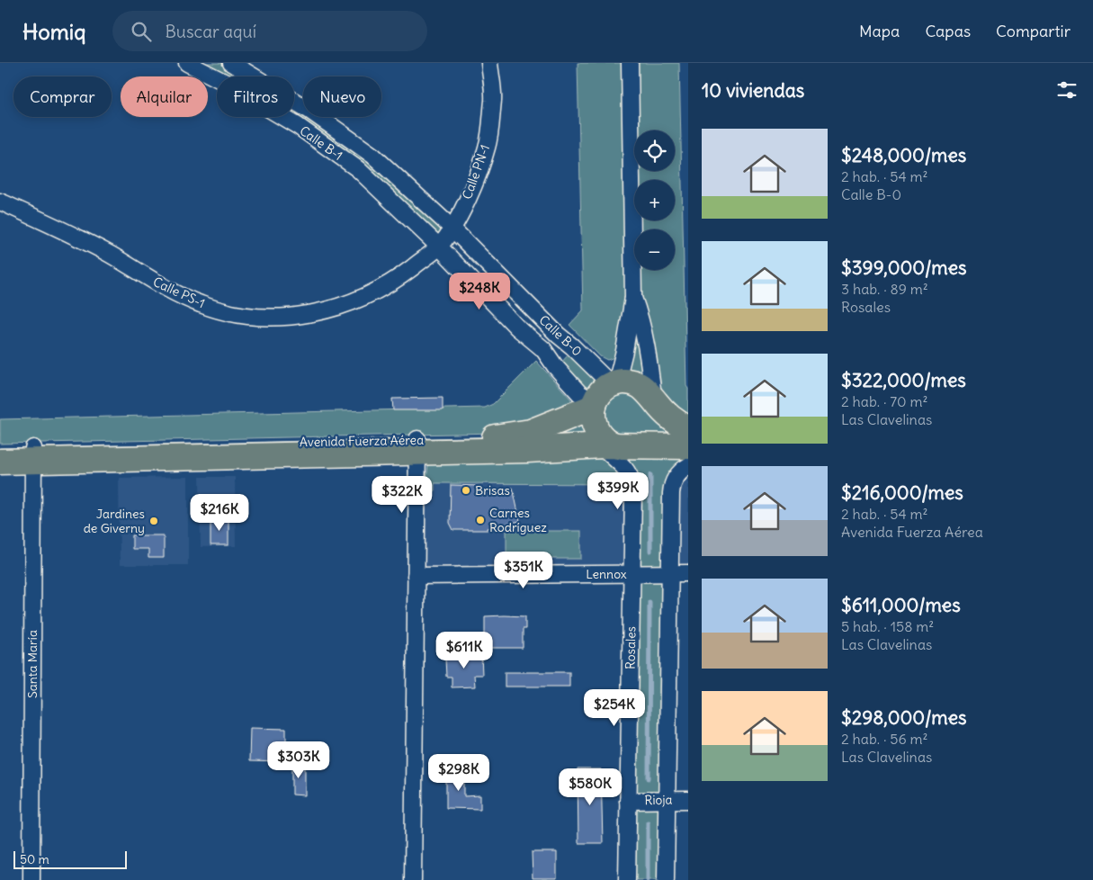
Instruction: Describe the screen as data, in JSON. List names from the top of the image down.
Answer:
{
  "streets": {
    "main road": ["Avenida Fuerza Aérea"],
    "street": [
      "Calle B-1",
      "Calle PN-1",
      "Calle PS-1",
      "Calle B-0",
      "Lennox",
      "Rosales",
      "Santa María",
      "Rioja"
    ]
  },
  "crossings": [
    ["Calle B-1", "Calle PN-1"],
    ["Calle B-1", "Calle PS-1"],
    ["Calle B-1", "Calle B-0"],
    ["Calle PN-1", "Calle PS-1"],
    ["Calle PN-1", "Calle B-0"],
    ["Calle PS-1", "Calle B-0"],
    ["Calle B-0", "Avenida Fuerza Aérea"],
    ["Calle B-0", "Rosales"],
    ["Avenida Fuerza Aérea", "Rosales"],
    ["Avenida Fuerza Aérea", "Santa María"],
    ["Lennox", "Rosales"],
    ["Rosales", "Rioja"]
  ],
  "places": ["Brisas", "Carnes Rodríguez", "Jardines de Giverny"],
  "scale_bar": "50 m",
  "page": {
    "header": "Homiq",
    "search": "Buscar aquí",
    "nav": ["Mapa", "Capas", "Compartir"],
    "heading": "10 viviendas",
    "chip": [
      "Comprar",
      "Alquilar",
      "Filtros",
      "Nuevo"
    ],
    "list": [
      {
        "name": "$248,000/mes",
        "note": "2 hab. · 54 m² · Calle B-0"
      },
      {
        "name": "$399,000/mes",
        "note": "3 hab. · 89 m² · Rosales"
      },
      {
        "name": "$322,000/mes",
        "note": "2 hab. · 70 m² · Las Clavelinas"
      },
      {
        "name": "$216,000/mes",
        "note": "2 hab. · 54 m² · Avenida Fuerza Aérea"
      },
      {
        "name": "$611,000/mes",
        "note": "5 hab. · 158 m² · Las Clavelinas"
      },
      {
        "name": "$298,000/mes",
        "note": "2 hab. · 56 m² · Las Clavelinas"
      }
    ],
    "map_buttons": ["+", "−"],
    "price": [
      "$248K",
      "$399K",
      "$322K",
      "$216K",
      "$351K",
      "$611K",
      "$254K",
      "$303K",
      "$298K",
      "$580K"
    ],
    "scale": "50 m"
  }
}
